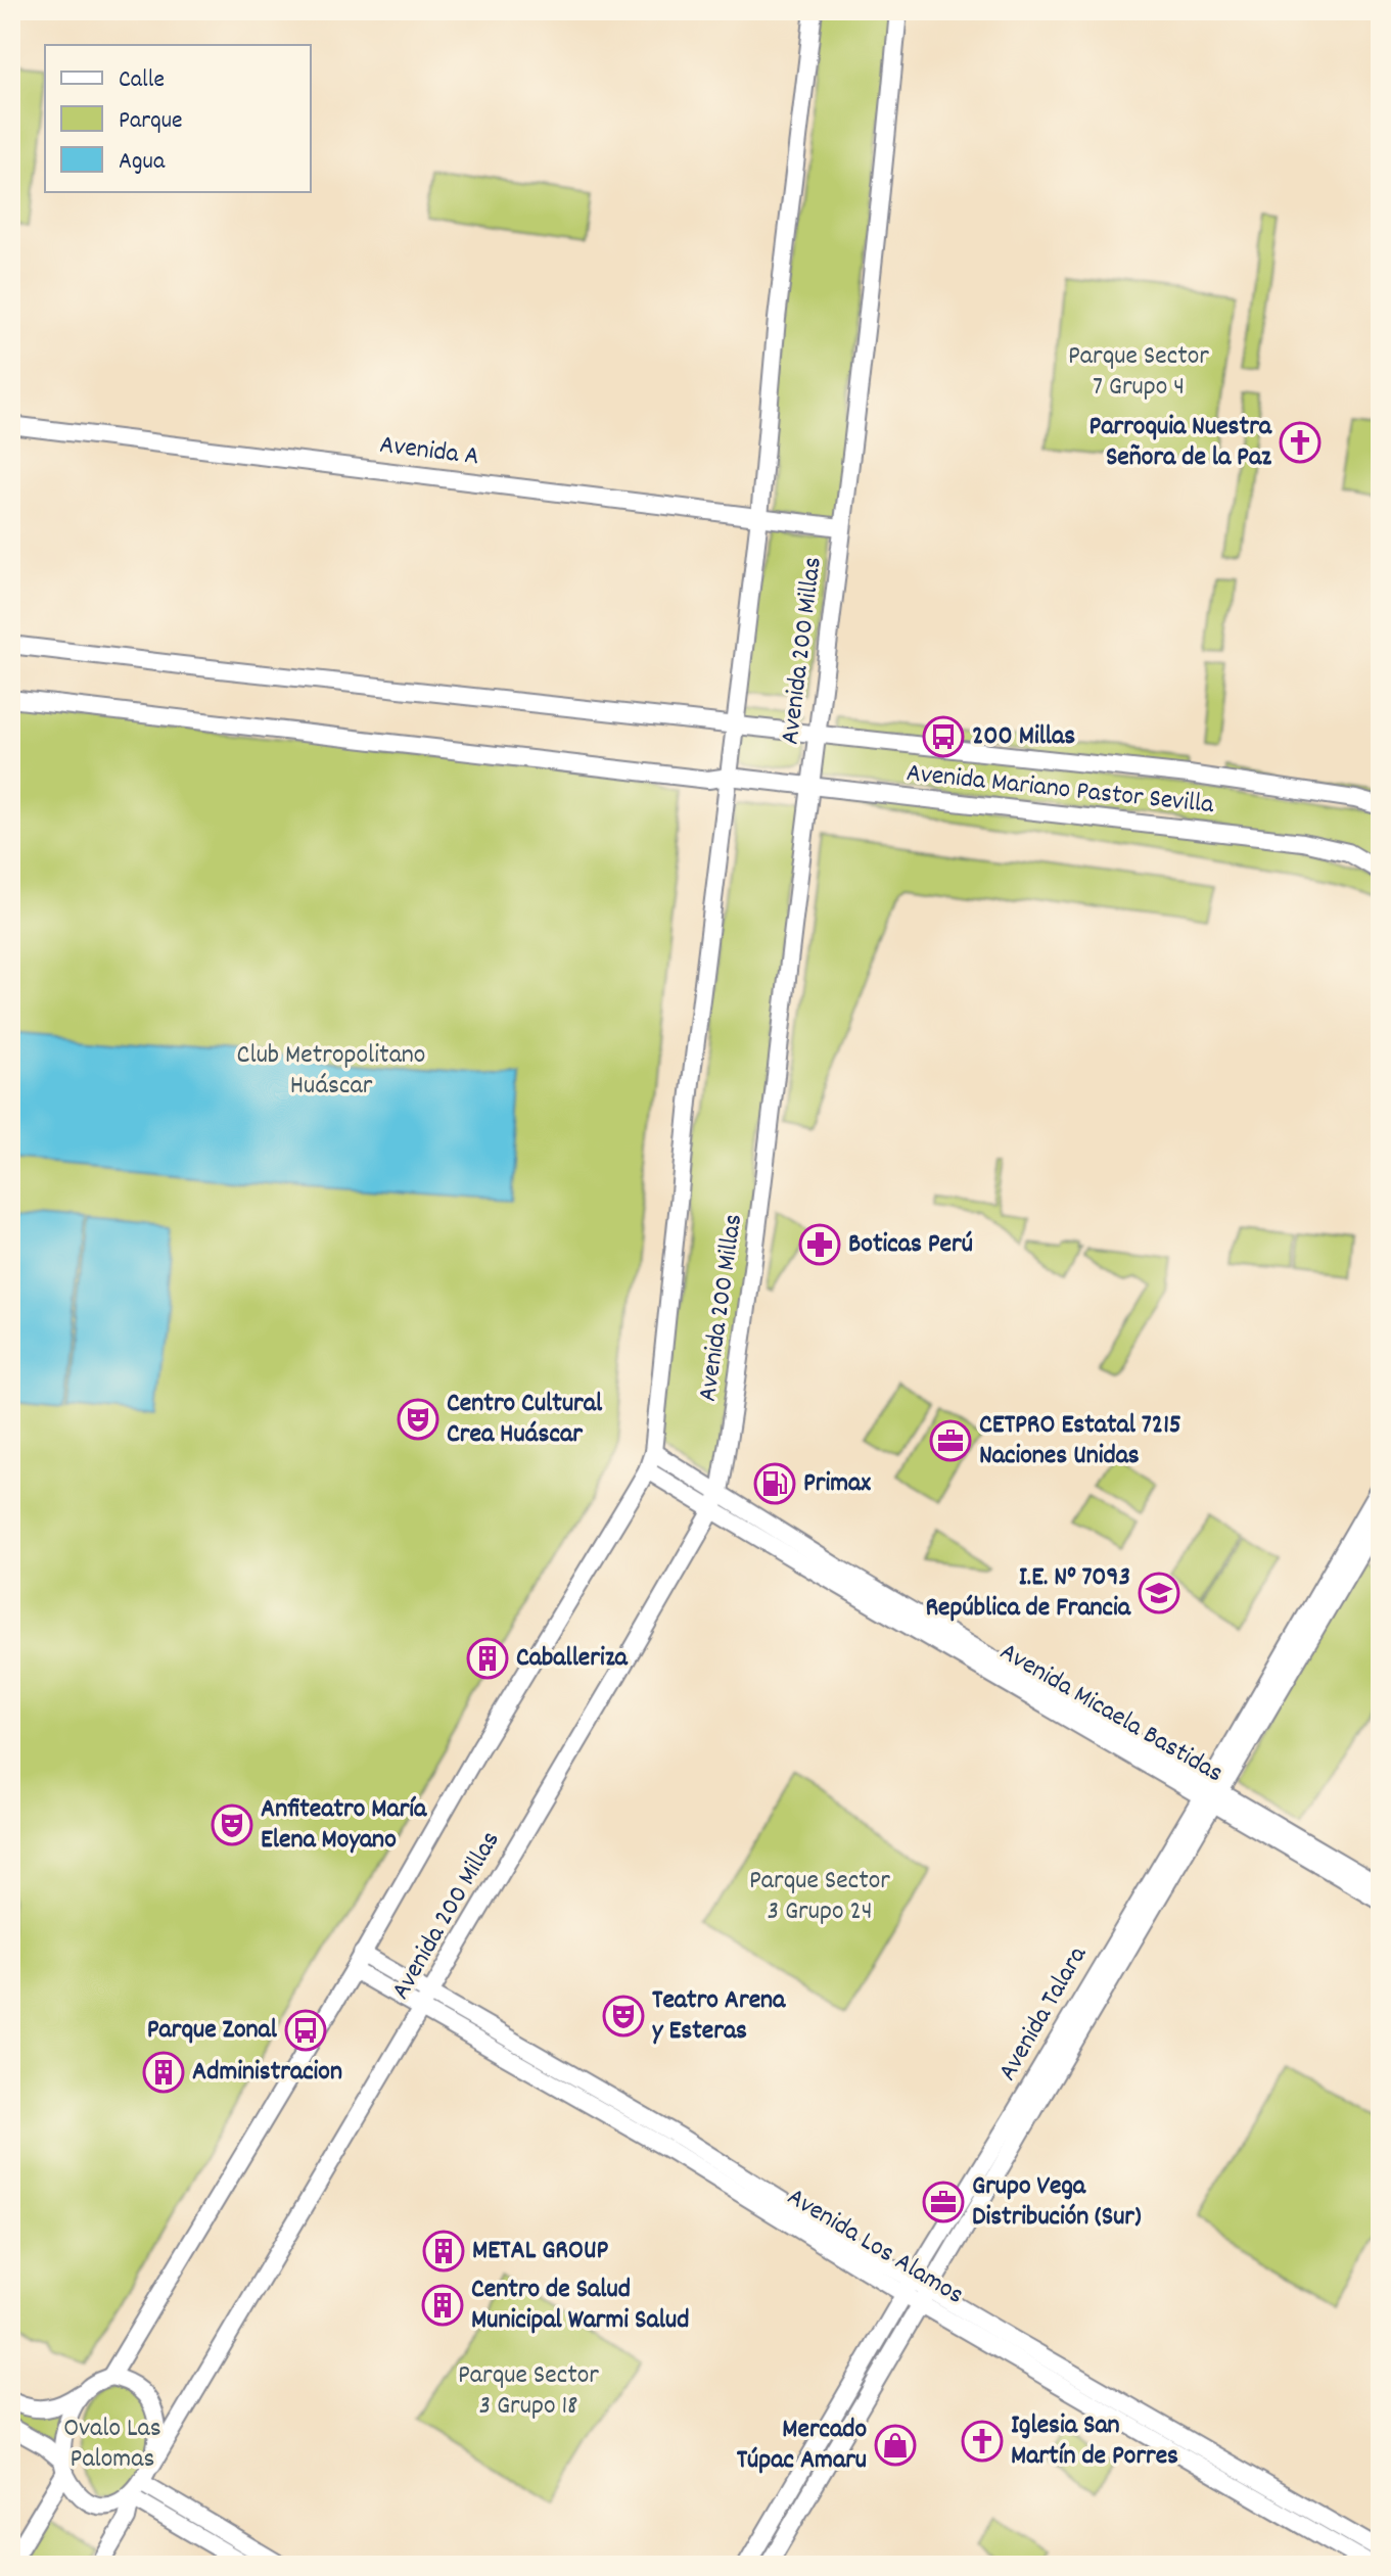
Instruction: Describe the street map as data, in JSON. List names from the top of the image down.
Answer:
{
  "streets": {
    "street": [
      "Avenida A",
      "Avenida 200 Millas",
      "Avenida Mariano Pastor Sevilla",
      "Avenida Micaela Bastidas",
      "Avenida Talara",
      "Avenida Los Alamos"
    ]
  },
  "crossings": [
    ["Avenida A", "Avenida 200 Millas"],
    ["Avenida 200 Millas", "Avenida Mariano Pastor Sevilla"],
    ["Avenida 200 Millas", "Avenida Micaela Bastidas"],
    ["Avenida 200 Millas", "Avenida Los Alamos"],
    ["Avenida Micaela Bastidas", "Avenida Talara"],
    ["Avenida Talara", "Avenida Los Alamos"]
  ],
  "parks": [
    "Parque Sector 7 Grupo 4",
    "Club Metropolitano Huáscar",
    "Parque Sector 3 Grupo 24",
    "Parque Sector 3 Grupo 18",
    "Ovalo Las Palomas"
  ],
  "places": {
    "church": ["Parroquia Nuestra Señora de la Paz", "Iglesia San Martín de Porres"],
    "bus stop": ["200 Millas", "Parque Zonal"],
    "pharmacy": ["Boticas Perú"],
    "theatre": ["Centro Cultural Crea Huáscar", "Anfiteatro María Elena Moyano", "Teatro Arena y Esteras"],
    "office": ["CETPRO Estatal 7215 Naciones Unidas", "Grupo Vega Distribución (Sur)"],
    "fuel station": ["Primax"],
    "school or university": ["I.E. N° 7093 República de Francia"],
    "building": [
      "Caballeriza",
      "Administracion",
      "METAL GROUP",
      "Centro de Salud Municipal Warmi Salud"
    ],
    "shop": ["Mercado Túpac Amaru"]
  },
  "legend": ["Calle", "Parque", "Agua"]
}
